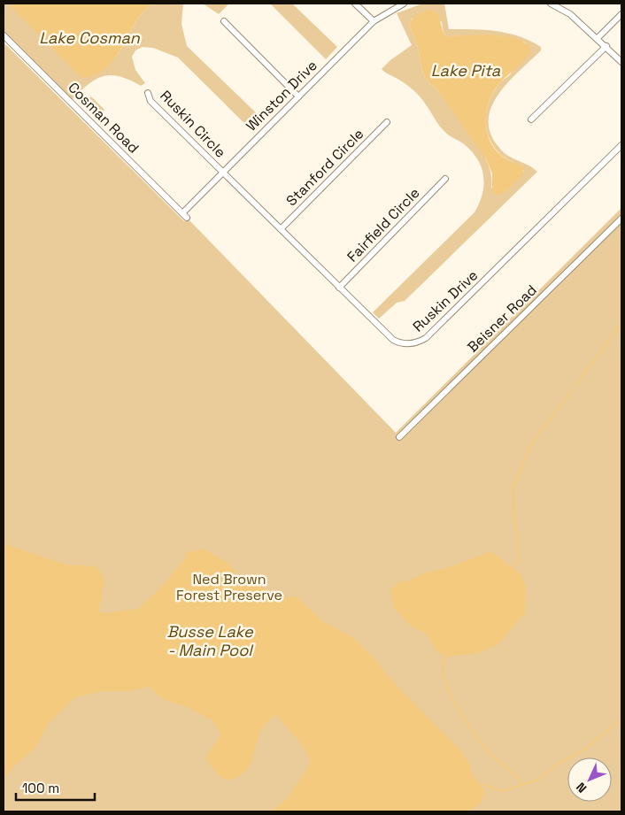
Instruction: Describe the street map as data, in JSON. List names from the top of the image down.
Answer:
{
  "streets": {
    "street": [
      "Winston Drive",
      "Cosman Road",
      "Ruskin Circle",
      "Stanford Circle",
      "Fairfield Circle",
      "Ruskin Drive",
      "Beisner Road"
    ]
  },
  "crossings": [
    ["Winston Drive", "Cosman Road"],
    ["Winston Drive", "Ruskin Circle"],
    ["Winston Drive", "Ruskin Drive"],
    ["Ruskin Circle", "Ruskin Drive"],
    ["Stanford Circle", "Ruskin Drive"],
    ["Fairfield Circle", "Ruskin Drive"]
  ],
  "water": ["Lake Cosman", "Lake Pita", "Busse Lake - Main Pool"],
  "parks": ["Ned Brown Forest Preserve"],
  "scale_bar": "100 m",
  "north": "bottom left"
}
